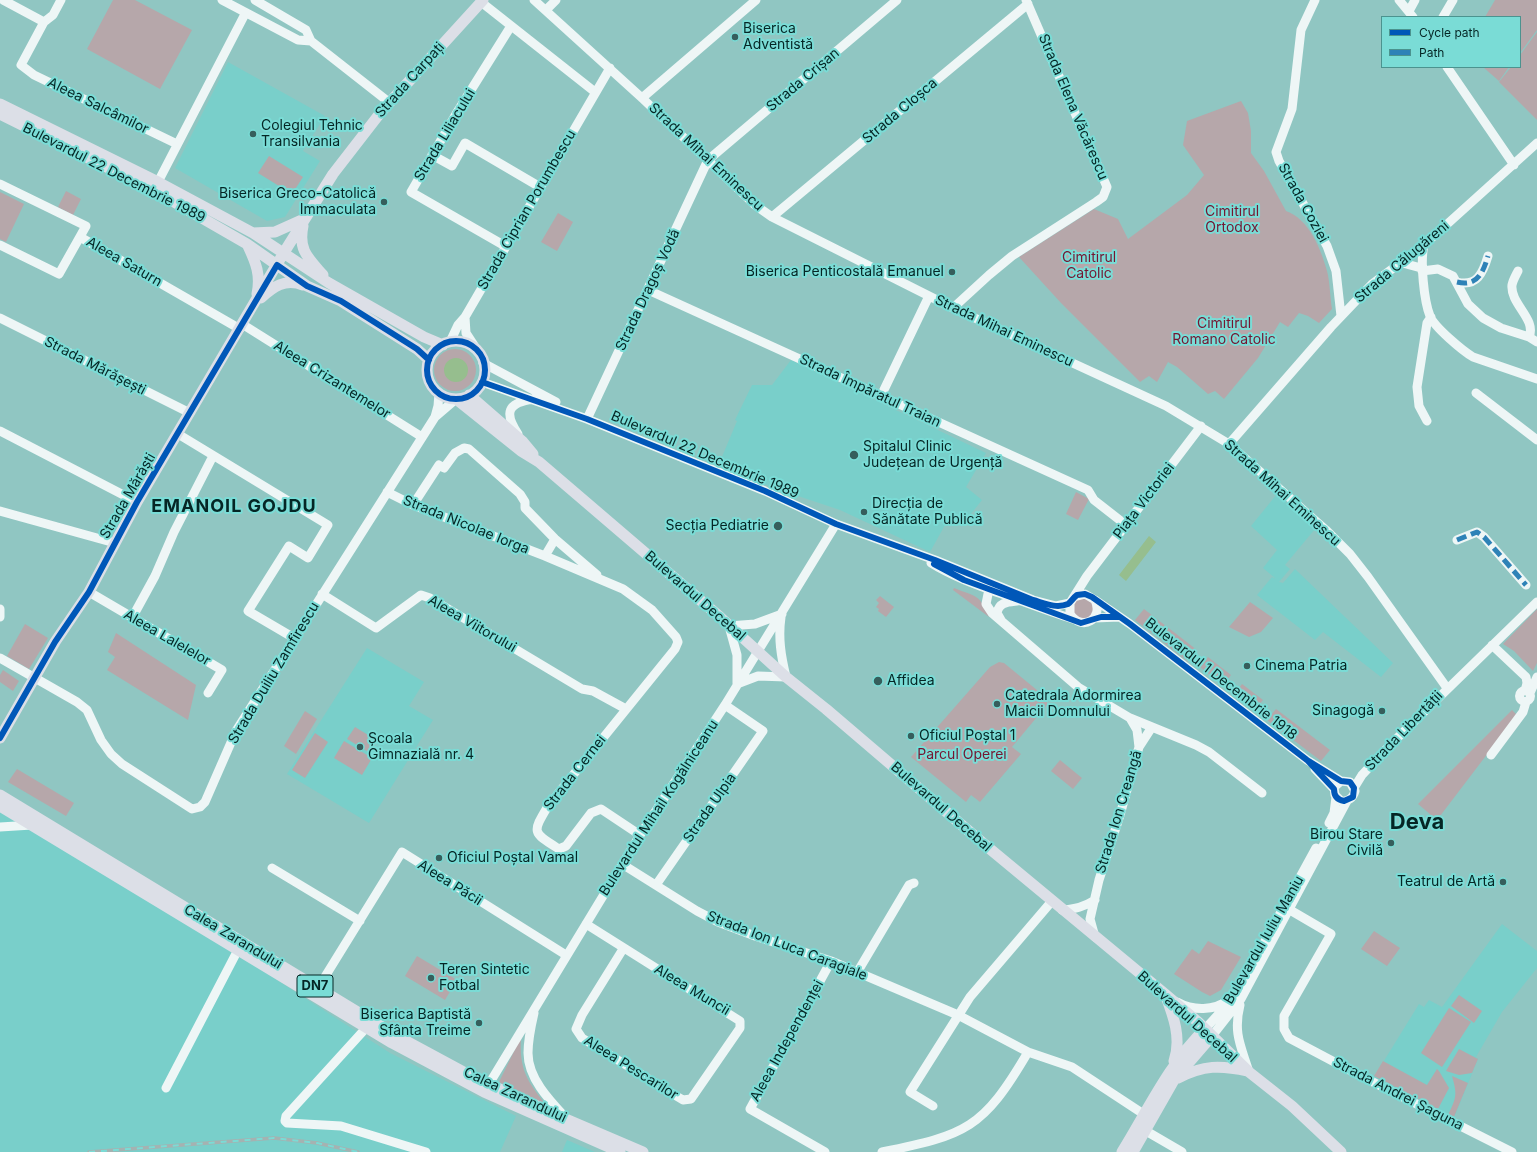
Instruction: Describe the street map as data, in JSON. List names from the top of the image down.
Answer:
{
  "streets": {
    "main road": [
      "Strada Carpați",
      "Bulevardul 22 Decembrie 1989",
      "Strada Mărăști",
      "Bulevardul Decebal",
      "Calea Zarandului",
      "Bulevardul Iuliu Maniu",
      "DN7"
    ],
    "street": [
      "Strada Crișan",
      "Aleea Salcâmilor",
      "Strada Elena Văcărescu",
      "Strada Cloșca",
      "Strada Liliacului",
      "Strada Mihai Eminescu",
      "Strada Coziei",
      "Strada Ciprian Porumbescu",
      "Aleea Saturn",
      "Strada Călugăreni",
      "Strada Dragoș Vodă",
      "Strada Mărășești",
      "Aleea Crizantemelor",
      "Strada Împăratul Traian",
      "Piața Victoriei",
      "Strada Nicolae Iorga",
      "Aleea Viitorului",
      "Aleea Lalelelor",
      "Strada Duiliu Zamfirescu",
      "Bulevardul 1 Decembrie 1918",
      "Strada Libertății",
      "Strada Cernei",
      "Bulevardul Mihail Kogălniceanu",
      "Strada Ulpia",
      "Strada Ion Creangă",
      "Aleea Păcii",
      "Strada Ion Luca Caragiale",
      "Aleea Muncii",
      "Aleea Independenței",
      "Aleea Pescarilor",
      "Strada Andrei Șaguna"
    ]
  },
  "crossings": [
    ["Strada Carpați", "Bulevardul 22 Decembrie 1989"],
    ["Strada Carpați", "Strada Mărăști"],
    ["Strada Crișan", "Strada Mihai Eminescu"],
    ["Strada Crișan", "Strada Dragoș Vodă"],
    ["Strada Elena Văcărescu", "Strada Cloșca"],
    ["Strada Elena Văcărescu", "Strada Mihai Eminescu"],
    ["Strada Cloșca", "Strada Mihai Eminescu"],
    ["Strada Liliacului", "Strada Ciprian Porumbescu"],
    ["Strada Mihai Eminescu", "Strada Ciprian Porumbescu"],
    ["Strada Mihai Eminescu", "Strada Călugăreni"],
    ["Strada Mihai Eminescu", "Strada Dragoș Vodă"],
    ["Strada Mihai Eminescu", "Piața Victoriei"],
    ["Strada Mihai Eminescu", "Strada Libertății"],
    ["Bulevardul 22 Decembrie 1989", "Strada Ciprian Porumbescu"],
    ["Bulevardul 22 Decembrie 1989", "Strada Dragoș Vodă"],
    ["Bulevardul 22 Decembrie 1989", "Strada Mărăști"],
    ["Bulevardul 22 Decembrie 1989", "Piața Victoriei"],
    ["Bulevardul 22 Decembrie 1989", "Bulevardul Decebal"],
    ["Bulevardul 22 Decembrie 1989", "Bulevardul 1 Decembrie 1918"],
    ["Bulevardul 22 Decembrie 1989", "Bulevardul Mihail Kogălniceanu"],
    ["Strada Coziei", "Strada Călugăreni"],
    ["Strada Ciprian Porumbescu", "Bulevardul Decebal"],
    ["Aleea Saturn", "Aleea Crizantemelor"],
    ["Aleea Saturn", "Strada Mărăști"],
    ["Strada Dragoș Vodă", "Strada Împăratul Traian"],
    ["Strada Mărășești", "Strada Mărăști"],
    ["Aleea Crizantemelor", "Strada Mărăști"],
    ["Aleea Crizantemelor", "Strada Duiliu Zamfirescu"],
    ["Strada Împăratul Traian", "Piața Victoriei"],
    ["Strada Mărăști", "Aleea Lalelelor"],
    ["Strada Mărăști", "Strada Duiliu Zamfirescu"],
    ["Piața Victoriei", "Bulevardul 1 Decembrie 1918"],
    ["Strada Nicolae Iorga", "Strada Duiliu Zamfirescu"],
    ["Strada Nicolae Iorga", "Strada Cernei"],
    ["Bulevardul Decebal", "Bulevardul Mihail Kogălniceanu"],
    ["Bulevardul Decebal", "Strada Ion Creangă"],
    ["Bulevardul Decebal", "Bulevardul Iuliu Maniu"],
    ["Aleea Viitorului", "Strada Duiliu Zamfirescu"],
    ["Aleea Viitorului", "Strada Cernei"],
    ["Strada Libertății", "Bulevardul Iuliu Maniu"],
    ["Strada Cernei", "Bulevardul Mihail Kogălniceanu"],
    ["Bulevardul Mihail Kogălniceanu", "Strada Ulpia"],
    ["Bulevardul Mihail Kogălniceanu", "Aleea Păcii"],
    ["Bulevardul Mihail Kogălniceanu", "Calea Zarandului"],
    ["Bulevardul Mihail Kogălniceanu", "Strada Ion Luca Caragiale"],
    ["Bulevardul Mihail Kogălniceanu", "Aleea Muncii"],
    ["Strada Ulpia", "Strada Ion Luca Caragiale"],
    ["Aleea Păcii", "Calea Zarandului"],
    ["Bulevardul Iuliu Maniu", "Strada Ion Luca Caragiale"],
    ["Bulevardul Iuliu Maniu", "Strada Andrei Șaguna"],
    ["Strada Ion Luca Caragiale", "Aleea Independenței"],
    ["Aleea Muncii", "Aleea Pescarilor"]
  ],
  "districts": ["EMANOIL GOJDU", "Deva"],
  "parks": [
    "Cimitirul Ortodox",
    "Cimitirul Catolic",
    "Cimitirul Romano Catolic",
    "Parcul Operei"
  ],
  "places": [
    "Biserica Adventistă",
    "Colegiul Tehnic Transilvania",
    "Biserica Greco-Catolică Immaculata",
    "Biserica Penticostală Emanuel",
    "Spitalul Clinic Județean de Urgență",
    "Direcția de Sănătate Publică",
    "Secția Pediatrie",
    "Cinema Patria",
    "Affidea",
    "Catedrala Adormirea Maicii Domnului",
    "Sinagogă",
    "Oficiul Poștal 1",
    "Școala Gimnazială nr. 4",
    "Birou Stare Civilă",
    "Oficiul Poștal Vamal",
    "Teatrul de Artă",
    "Teren Sintetic Fotbal",
    "Biserica Baptistă Sfânta Treime"
  ],
  "legend": ["Cycle path", "Path"]
}
